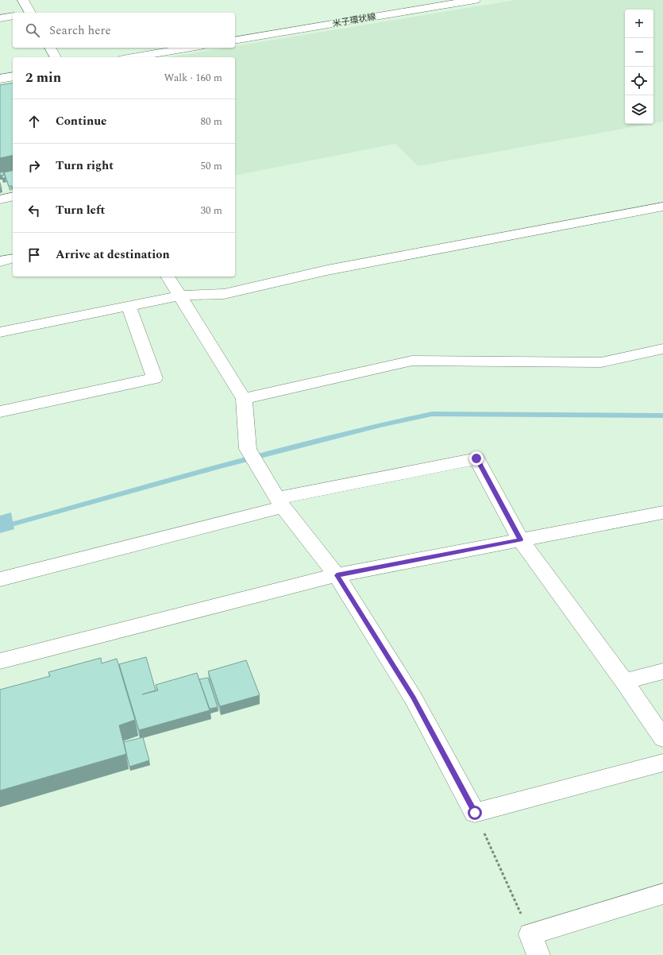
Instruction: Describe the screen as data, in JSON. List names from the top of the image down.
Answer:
{
  "streets": {
    "street": ["米子環状線"]
  },
  "page": {
    "map_buttons": ["+", "−"],
    "search": "Search here",
    "heading": ["2 min", "Walk · 160 m"],
    "list": [
      ["Continue", "80 m"],
      ["Turn right", "50 m"],
      ["Turn left", "30 m"],
      "Arrive at destination"
    ]
  }
}
